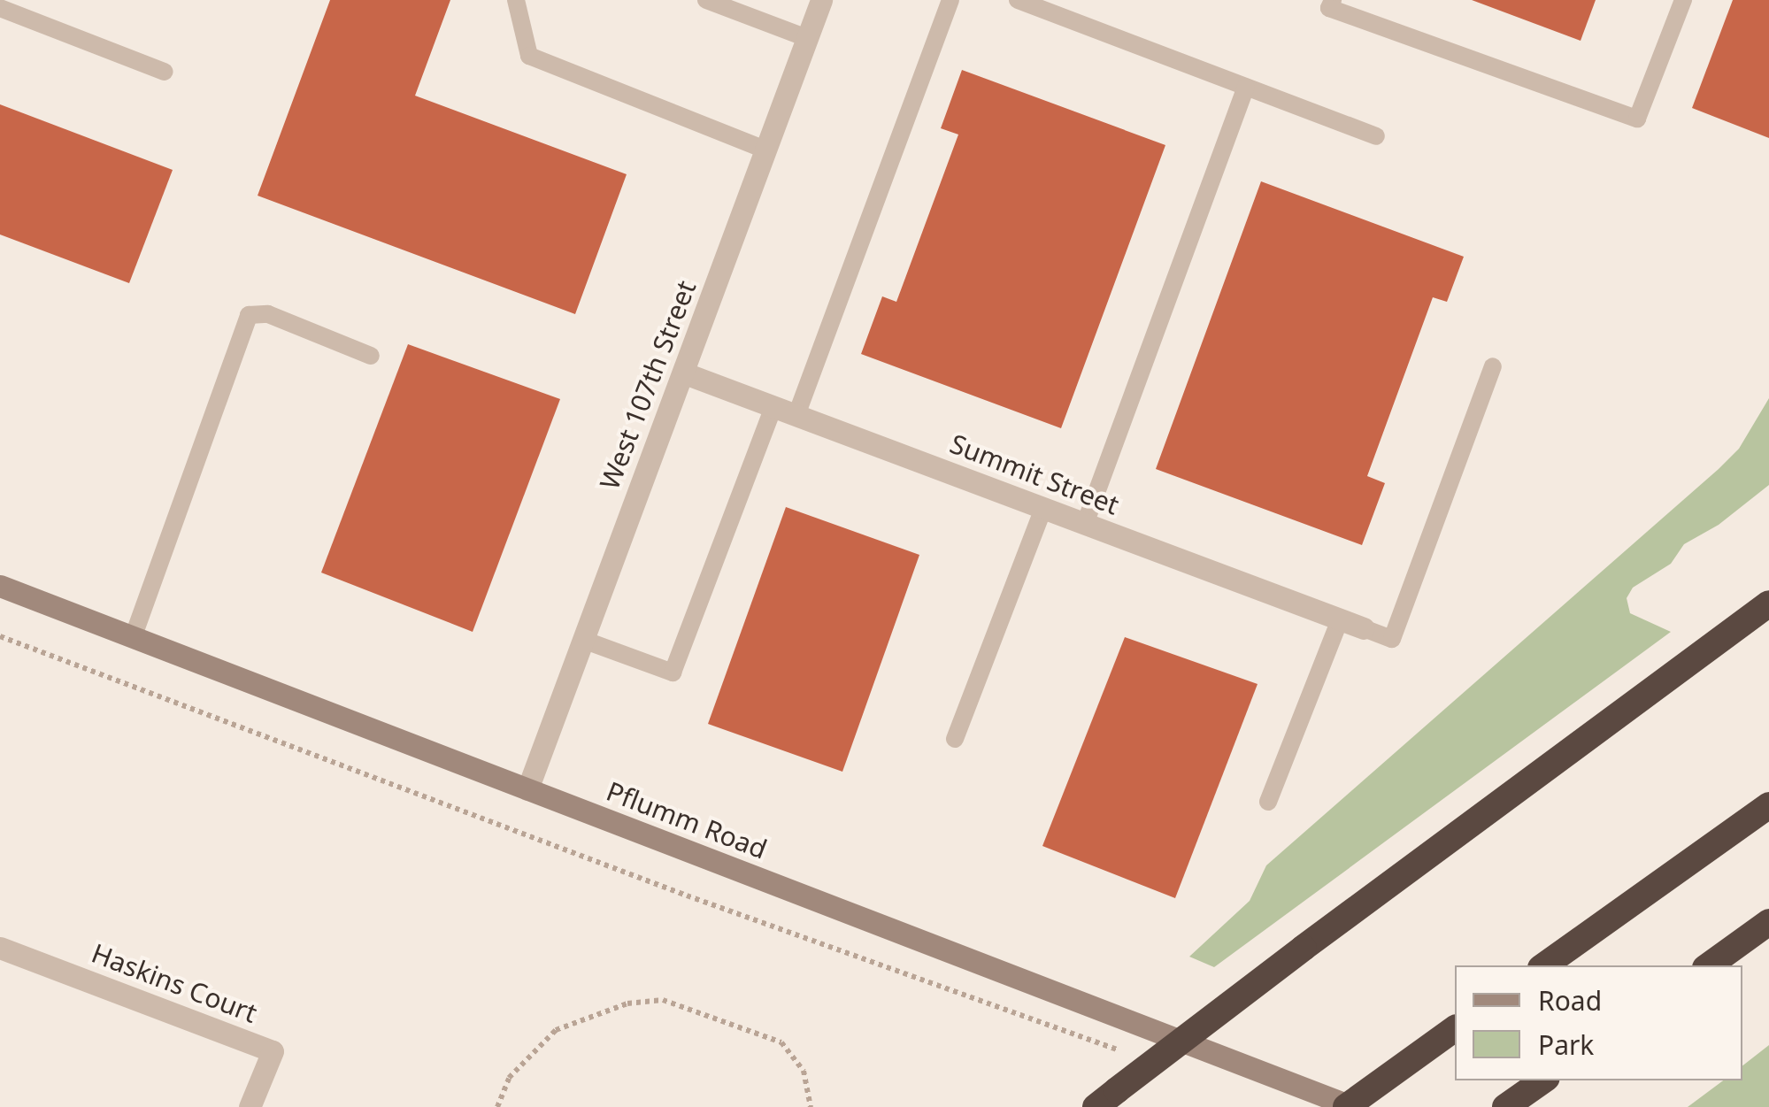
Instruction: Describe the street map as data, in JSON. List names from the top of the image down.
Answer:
{
  "streets": {
    "main road": ["Pflumm Road"],
    "street": ["West 107th Street", "Summit Street", "Haskins Court"]
  },
  "crossings": [
    ["West 107th Street", "Summit Street"],
    ["West 107th Street", "Pflumm Road"]
  ],
  "legend": ["Road", "Park"]
}
